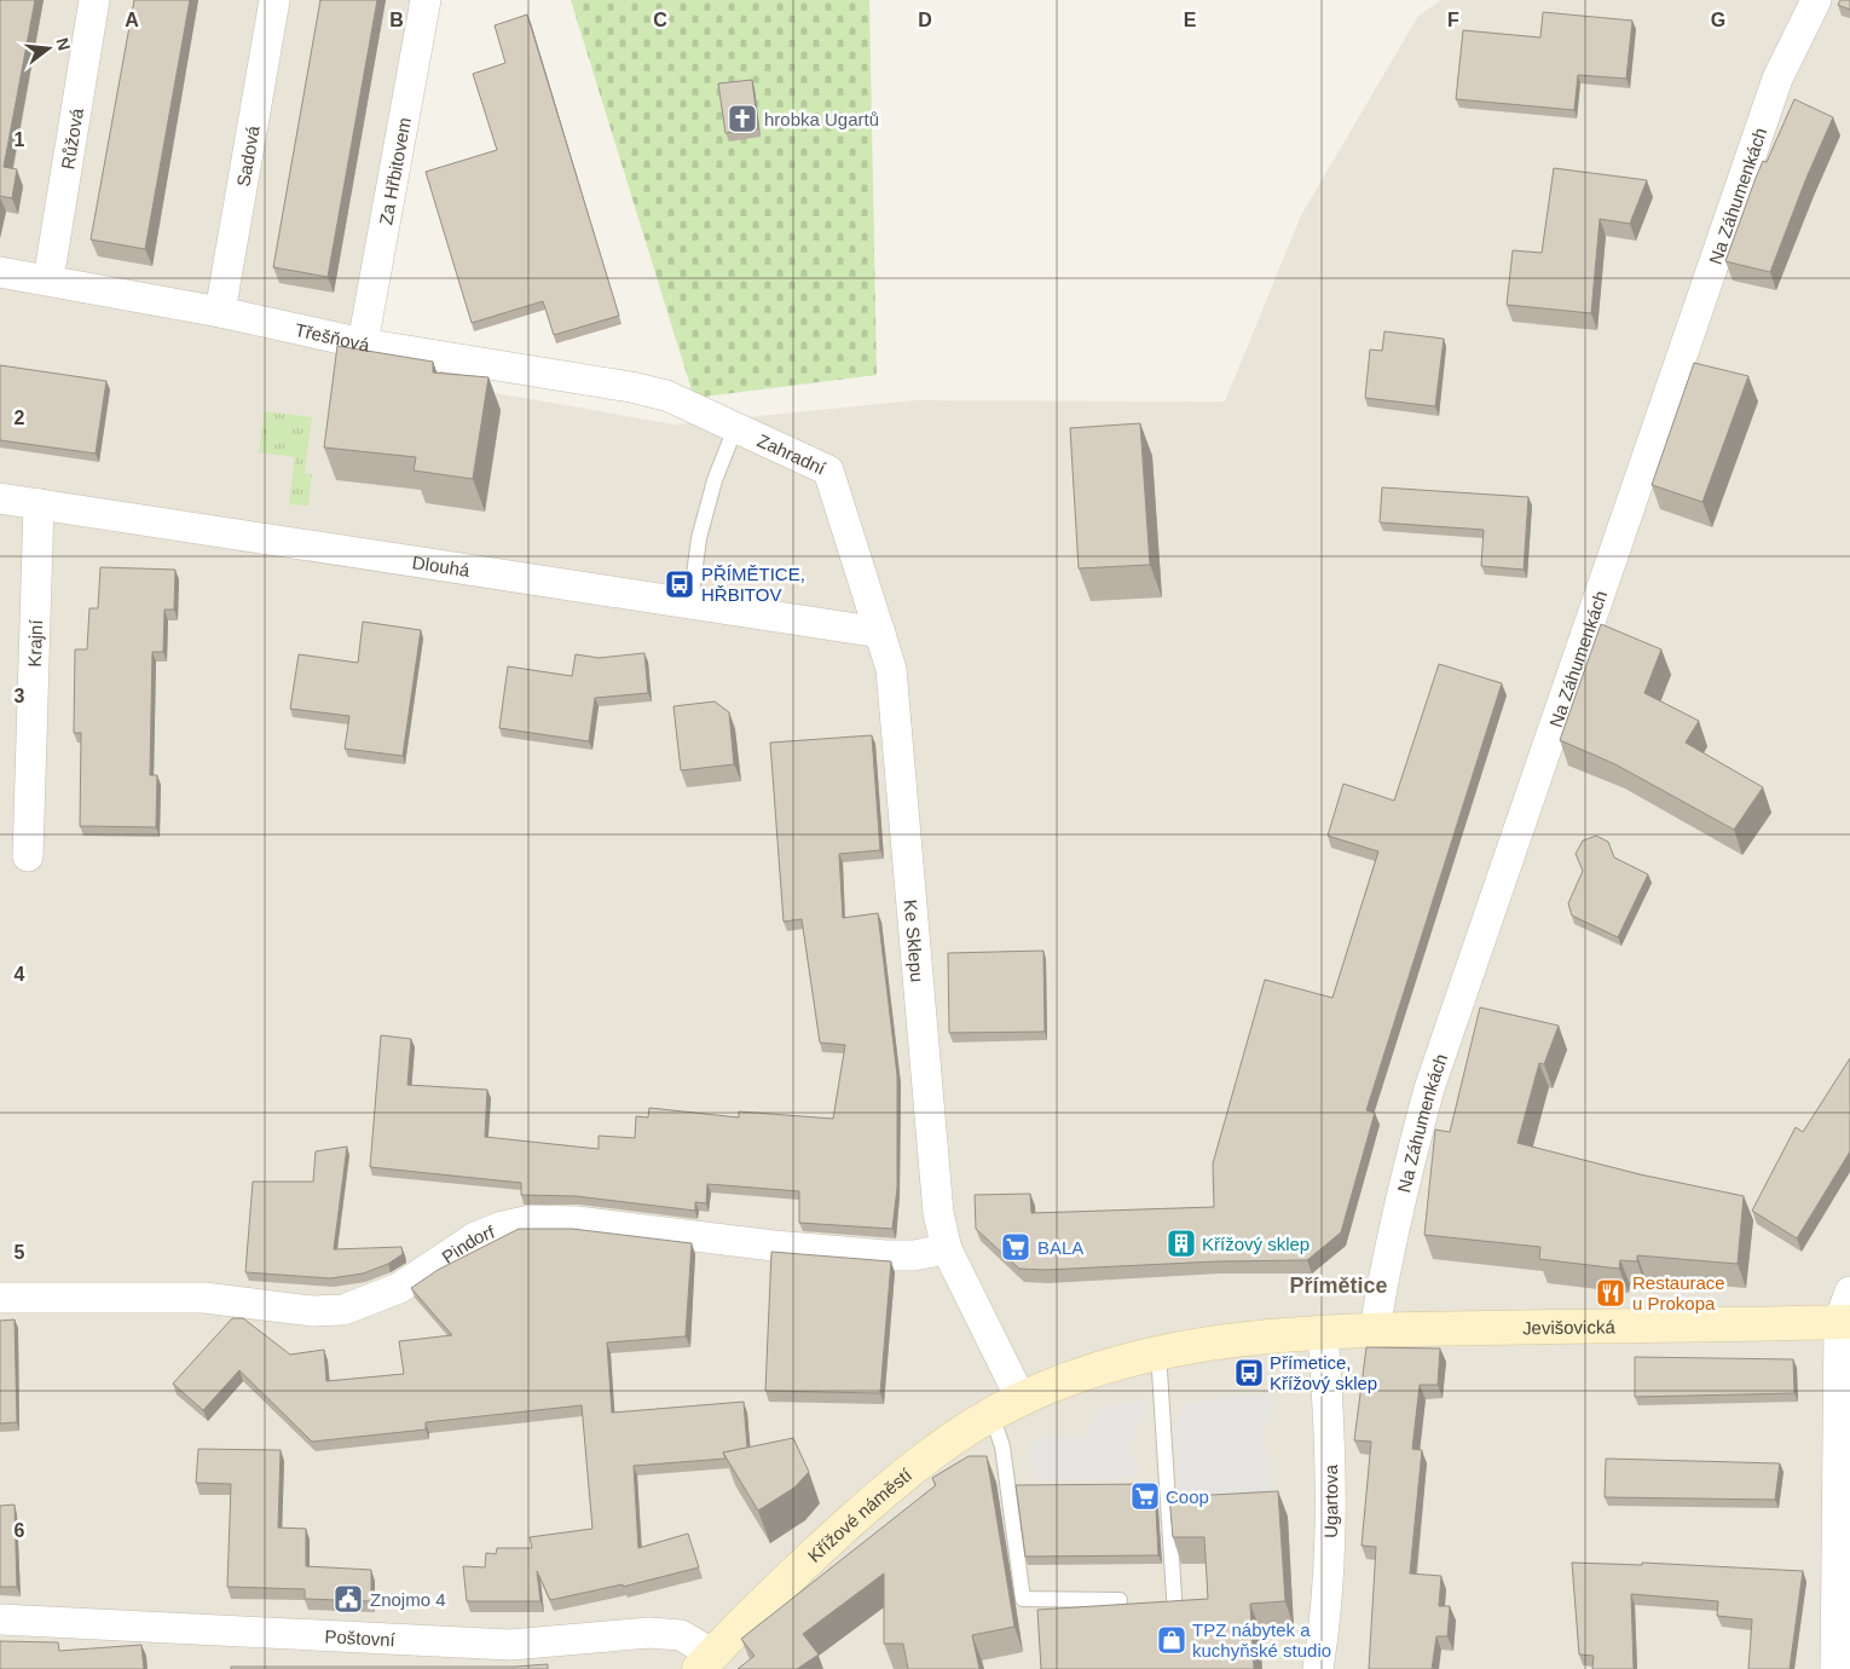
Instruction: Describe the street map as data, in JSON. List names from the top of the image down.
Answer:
{
  "streets": {
    "main road": ["Jevišovická", "Křížové náměstí"],
    "street": [
      "Růžová",
      "Sadová",
      "Za Hřbitovem",
      "Na Záhumenkách",
      "Třešňová",
      "Zahradní",
      "Dlouhá",
      "Krajní",
      "Ke Sklepu",
      "Pindorf",
      "Ugartova",
      "Poštovní"
    ]
  },
  "crossings": [
    ["Růžová", "Třešňová"],
    ["Sadová", "Třešňová"],
    ["Za Hřbitovem", "Třešňová"],
    ["Na Záhumenkách", "Jevišovická"],
    ["Třešňová", "Zahradní"],
    ["Zahradní", "Dlouhá"],
    ["Zahradní", "Ke Sklepu"],
    ["Dlouhá", "Krajní"],
    ["Dlouhá", "Ke Sklepu"],
    ["Ke Sklepu", "Pindorf"],
    ["Jevišovická", "Ugartova"],
    ["Jevišovická", "Křížové náměstí"],
    ["Ugartova", "Křížové náměstí"],
    ["Křížové náměstí", "Poštovní"]
  ],
  "districts": ["Přímětice"],
  "places": {
    "church": ["hrobka Ugartů"],
    "bus stop": ["PŘÍMĚTICE, HŘBITOV", "Přímetice, Křížový sklep"],
    "building": ["Křížový sklep"],
    "supermarket": ["BALA", "Coop"],
    "restaurant": ["Restaurace u Prokopa"],
    "public building": ["Znojmo 4"],
    "shop": ["TPZ nábytek a kuchyňské studio"]
  },
  "north": "right",
  "grid": {
    "columns": [
      "A",
      "B",
      "C",
      "D",
      "E",
      "F",
      "G"
    ],
    "rows": [
      "1",
      "2",
      "3",
      "4",
      "5",
      "6"
    ]
  }
}
